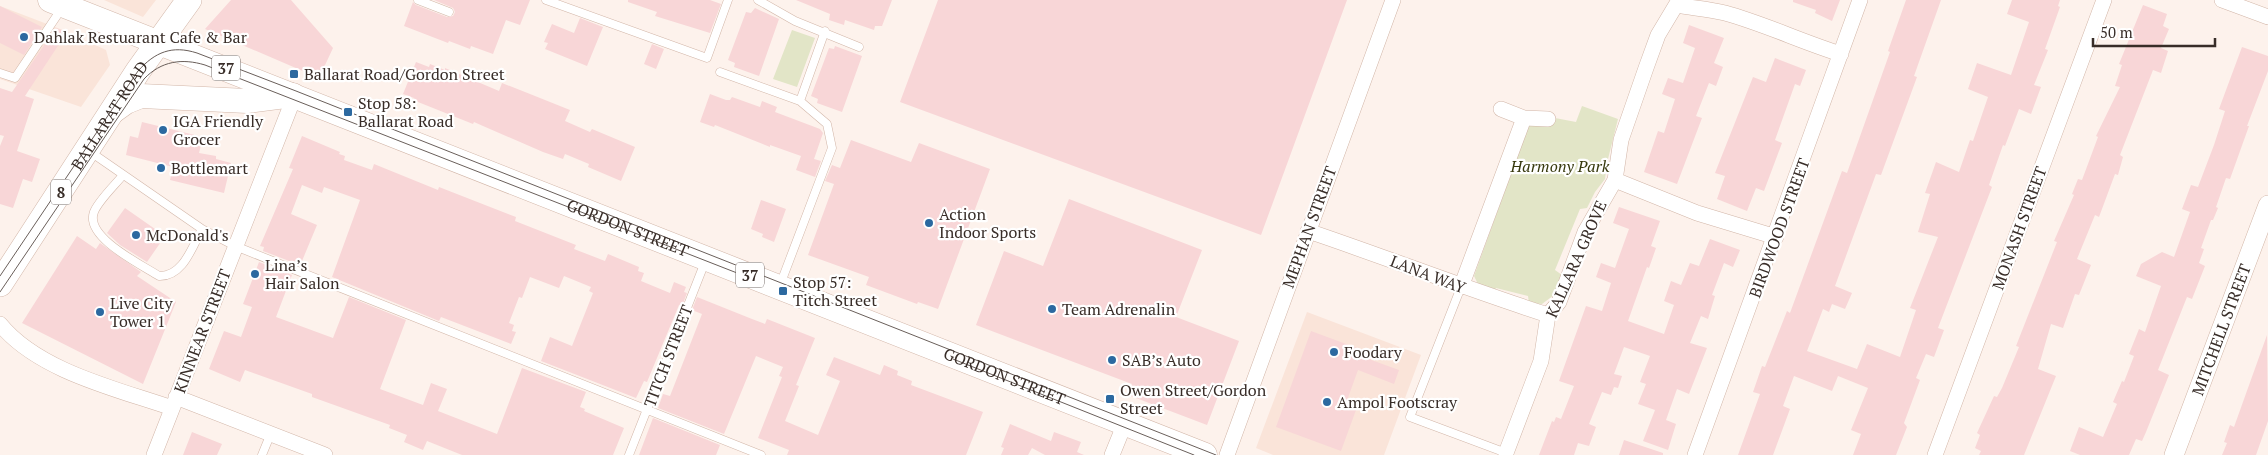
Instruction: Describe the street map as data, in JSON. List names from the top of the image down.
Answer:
{
  "streets": {
    "highway": ["BALLARAT ROAD", "8"],
    "main road": ["37", "GORDON STREET"],
    "street": [
      "MEPHAN STREET",
      "BIRDWOOD STREET",
      "MONASH STREET",
      "KALLARA GROVE",
      "LANA WAY",
      "MITCHELL STREET",
      "KINNEAR STREET"
    ],
    "lane": ["TITCH STREET"]
  },
  "crossings": [
    ["BALLARAT ROAD", "GORDON STREET"],
    ["GORDON STREET", "KINNEAR STREET"],
    ["GORDON STREET", "TITCH STREET"],
    ["MEPHAN STREET", "LANA WAY"],
    ["BIRDWOOD STREET", "KALLARA GROVE"],
    ["KALLARA GROVE", "LANA WAY"]
  ],
  "parks": ["Harmony Park"],
  "places": {
    "other": [
      "Dahlak Restuarant Cafe & Bar",
      "IGA Friendly Grocer",
      "Bottlemart",
      "Action Indoor Sports",
      "McDonald's",
      "Lina’s Hair Salon",
      "Team Adrenalin",
      "Live City Tower 1",
      "Foodary",
      "SAB’s Auto",
      "Ampol Footscray"
    ],
    "transit": [
      "Ballarat Road/Gordon Street",
      "Stop 58: Ballarat Road",
      "Stop 57: Titch Street",
      "Owen Street/Gordon Street"
    ]
  },
  "scale_bar": "50 m"
}
